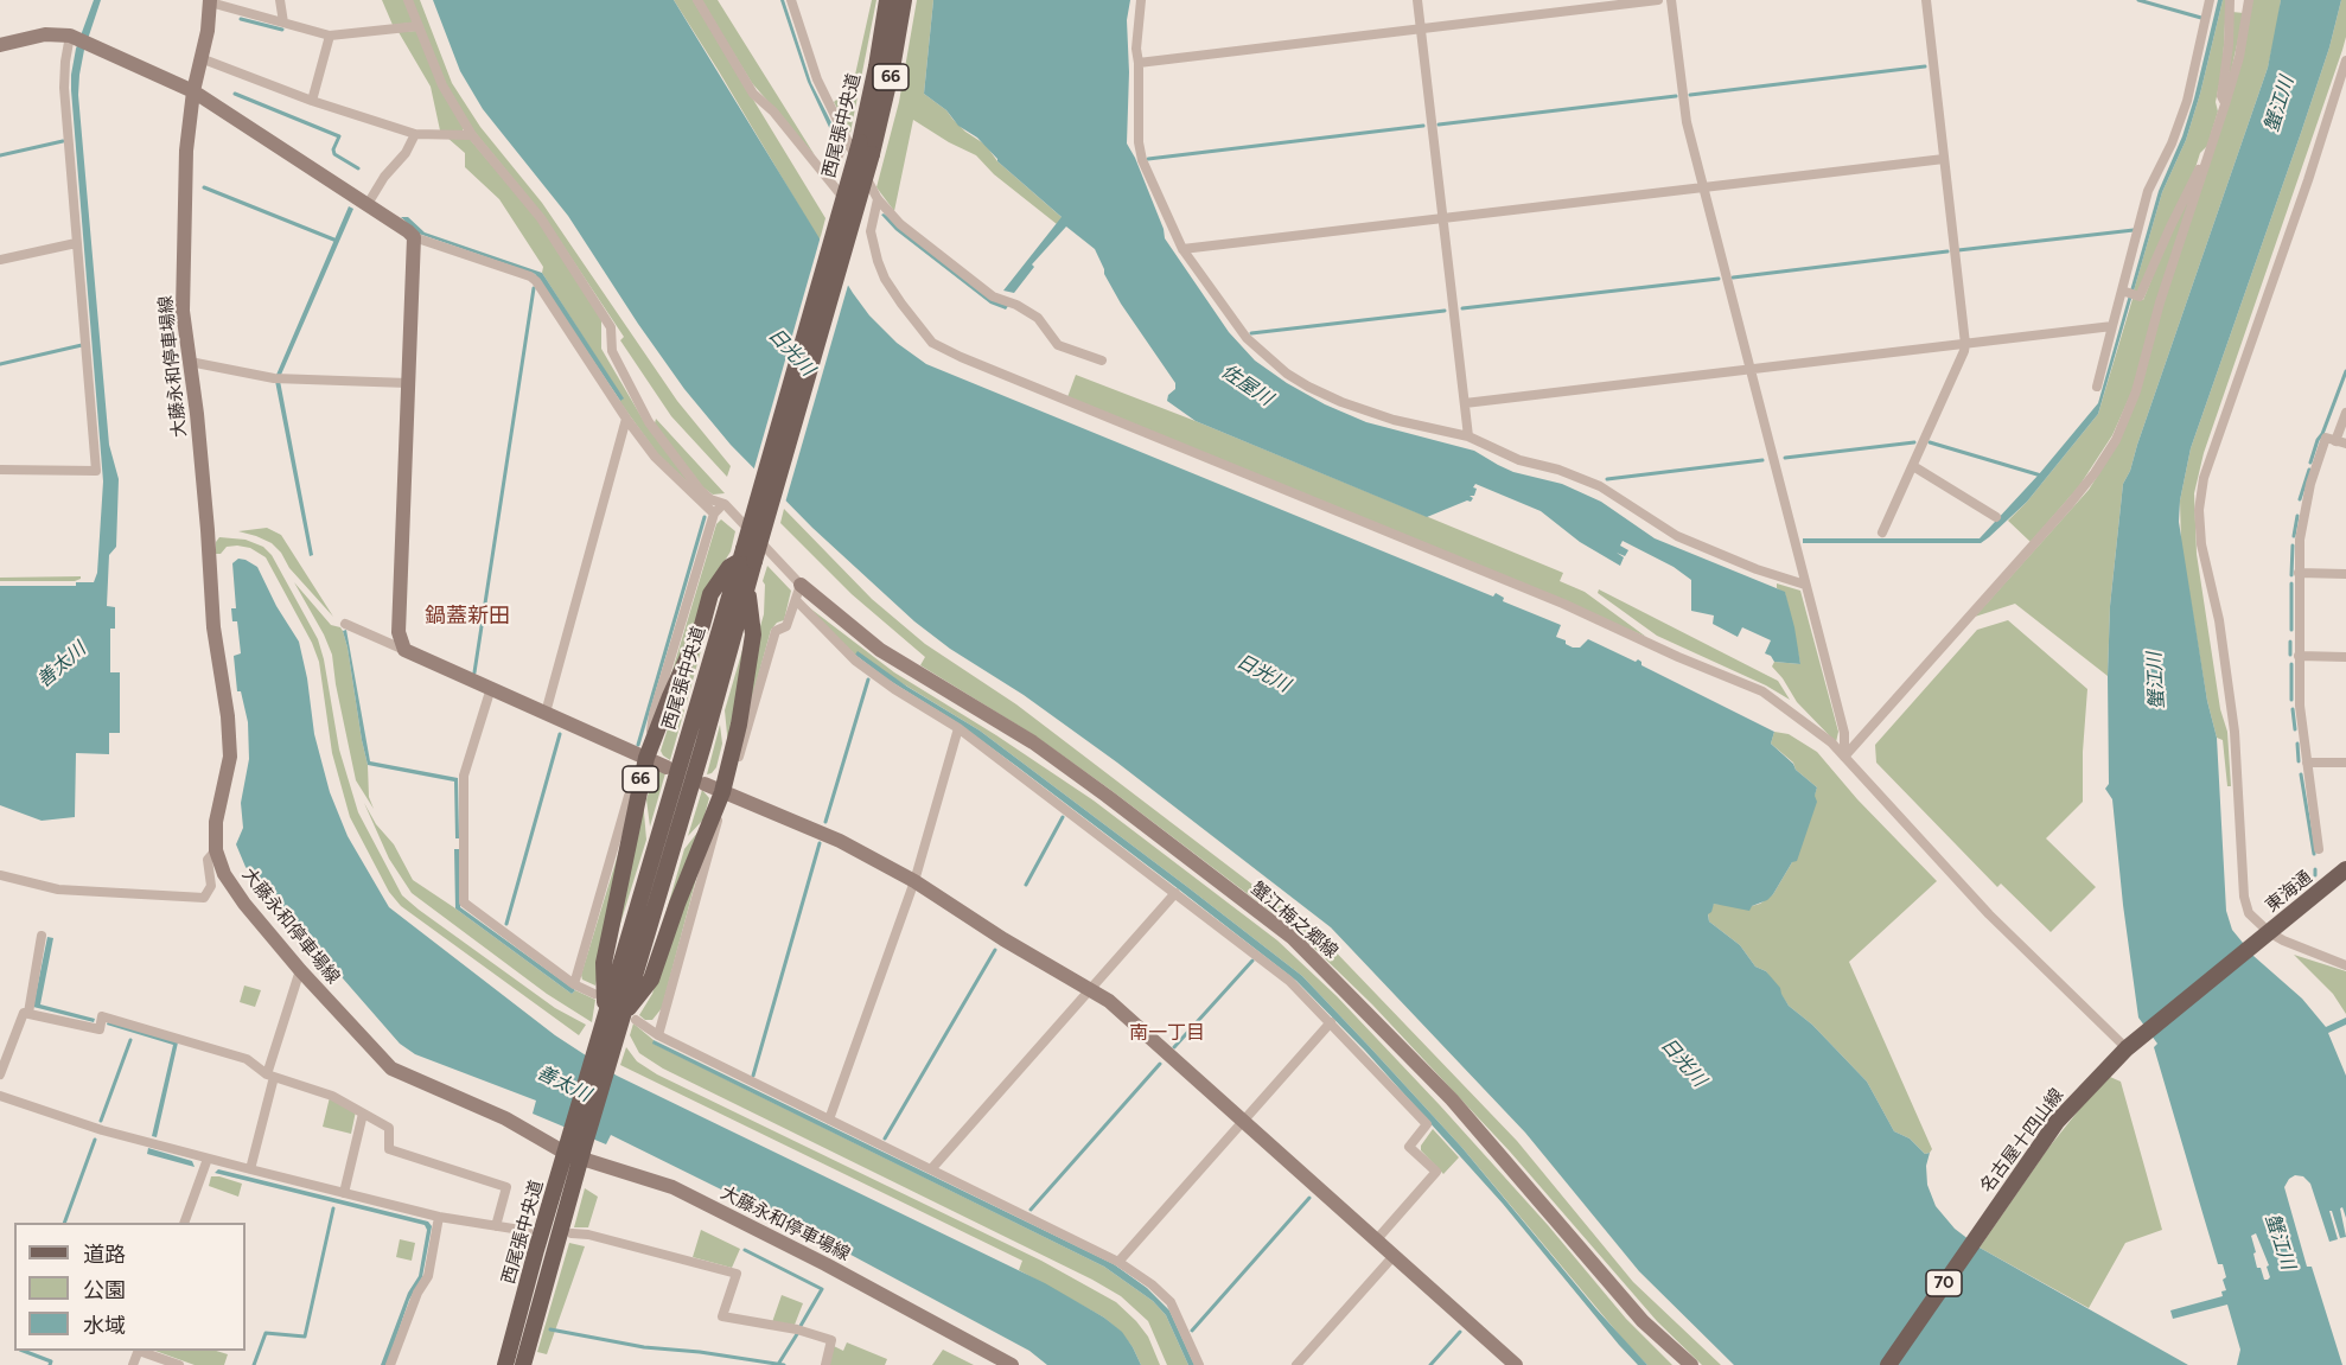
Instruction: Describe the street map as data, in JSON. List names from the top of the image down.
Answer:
{
  "streets": {
    "main road": [
      "66",
      "西尾張中央道",
      "大藤永和停車場線",
      "東海通",
      "蟹江梅之郷線",
      "名古屋十四山線",
      "70"
    ]
  },
  "crossings": [
    ["66", "西尾張中央道"],
    ["西尾張中央道", "大藤永和停車場線"],
    ["東海通", "名古屋十四山線"]
  ],
  "districts": ["鍋蓋新田", "南一丁目"],
  "water": [
    "蟹江川",
    "日光川",
    "佐屋川",
    "善太川"
  ],
  "legend": ["道路", "公園", "水域"]
}
